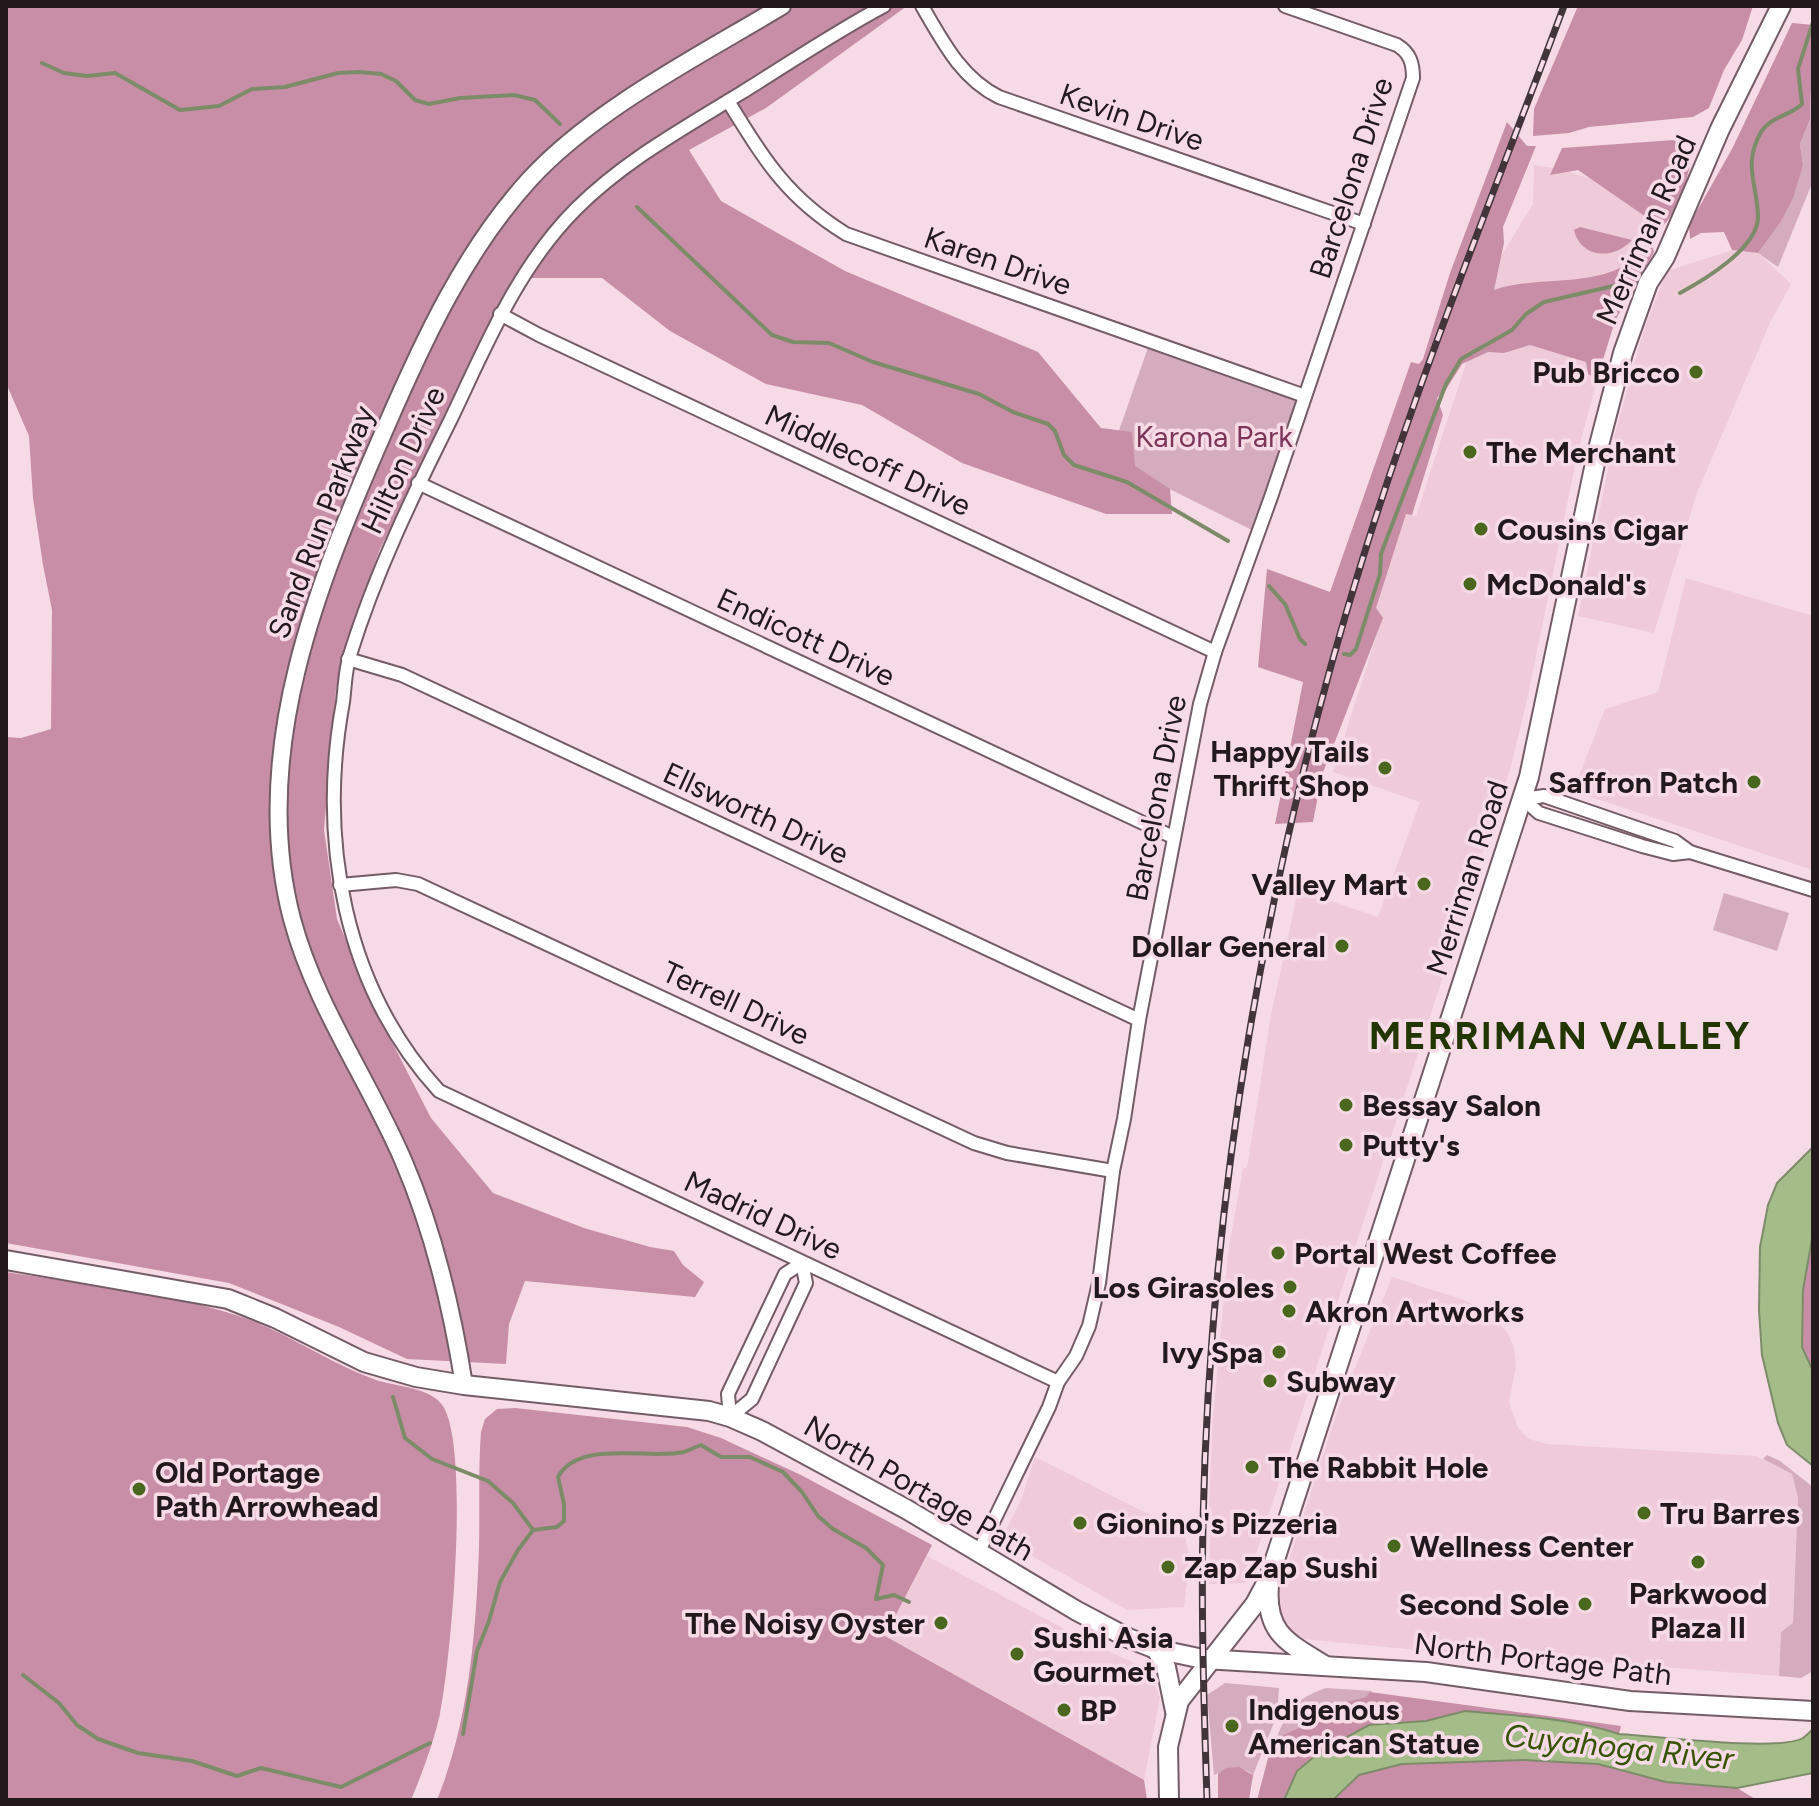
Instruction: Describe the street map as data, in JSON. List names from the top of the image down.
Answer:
{
  "streets": {
    "main road": ["Merriman Road", "North Portage Path"],
    "street": [
      "Kevin Drive",
      "Barcelona Drive",
      "Karen Drive",
      "Hilton Drive",
      "Middlecoff Drive",
      "Sand Run Parkway",
      "Endicott Drive",
      "Ellsworth Drive",
      "Terrell Drive",
      "Madrid Drive"
    ]
  },
  "crossings": [
    ["Kevin Drive", "Barcelona Drive"],
    ["Barcelona Drive", "Karen Drive"],
    ["Barcelona Drive", "Middlecoff Drive"],
    ["Barcelona Drive", "Endicott Drive"],
    ["Barcelona Drive", "Ellsworth Drive"],
    ["Barcelona Drive", "Terrell Drive"],
    ["Barcelona Drive", "Madrid Drive"],
    ["Barcelona Drive", "North Portage Path"],
    ["Merriman Road", "North Portage Path"],
    ["Karen Drive", "Hilton Drive"],
    ["Hilton Drive", "Middlecoff Drive"],
    ["Hilton Drive", "Endicott Drive"],
    ["Hilton Drive", "Ellsworth Drive"],
    ["Hilton Drive", "Terrell Drive"],
    ["Hilton Drive", "Madrid Drive"],
    ["Sand Run Parkway", "North Portage Path"]
  ],
  "districts": ["MERRIMAN VALLEY"],
  "water": ["Cuyahoga River"],
  "parks": ["Karona Park"],
  "places": [
    "Pub Bricco",
    "The Merchant",
    "Cousins Cigar",
    "McDonald's",
    "Happy Tails Thrift Shop",
    "Saffron Patch",
    "Valley Mart",
    "Dollar General",
    "Bessay Salon",
    "Putty's",
    "Portal West Coffee",
    "Los Girasoles",
    "Akron Artworks",
    "Ivy Spa",
    "Subway",
    "The Rabbit Hole",
    "Old Portage Path Arrowhead",
    "Tru Barres",
    "Gionino's Pizzeria",
    "Wellness Center",
    "Parkwood Plaza II",
    "Zap Zap Sushi",
    "Second Sole",
    "The Noisy Oyster",
    "Sushi Asia Gourmet",
    "BP",
    "Indigenous American Statue"
  ]
}
